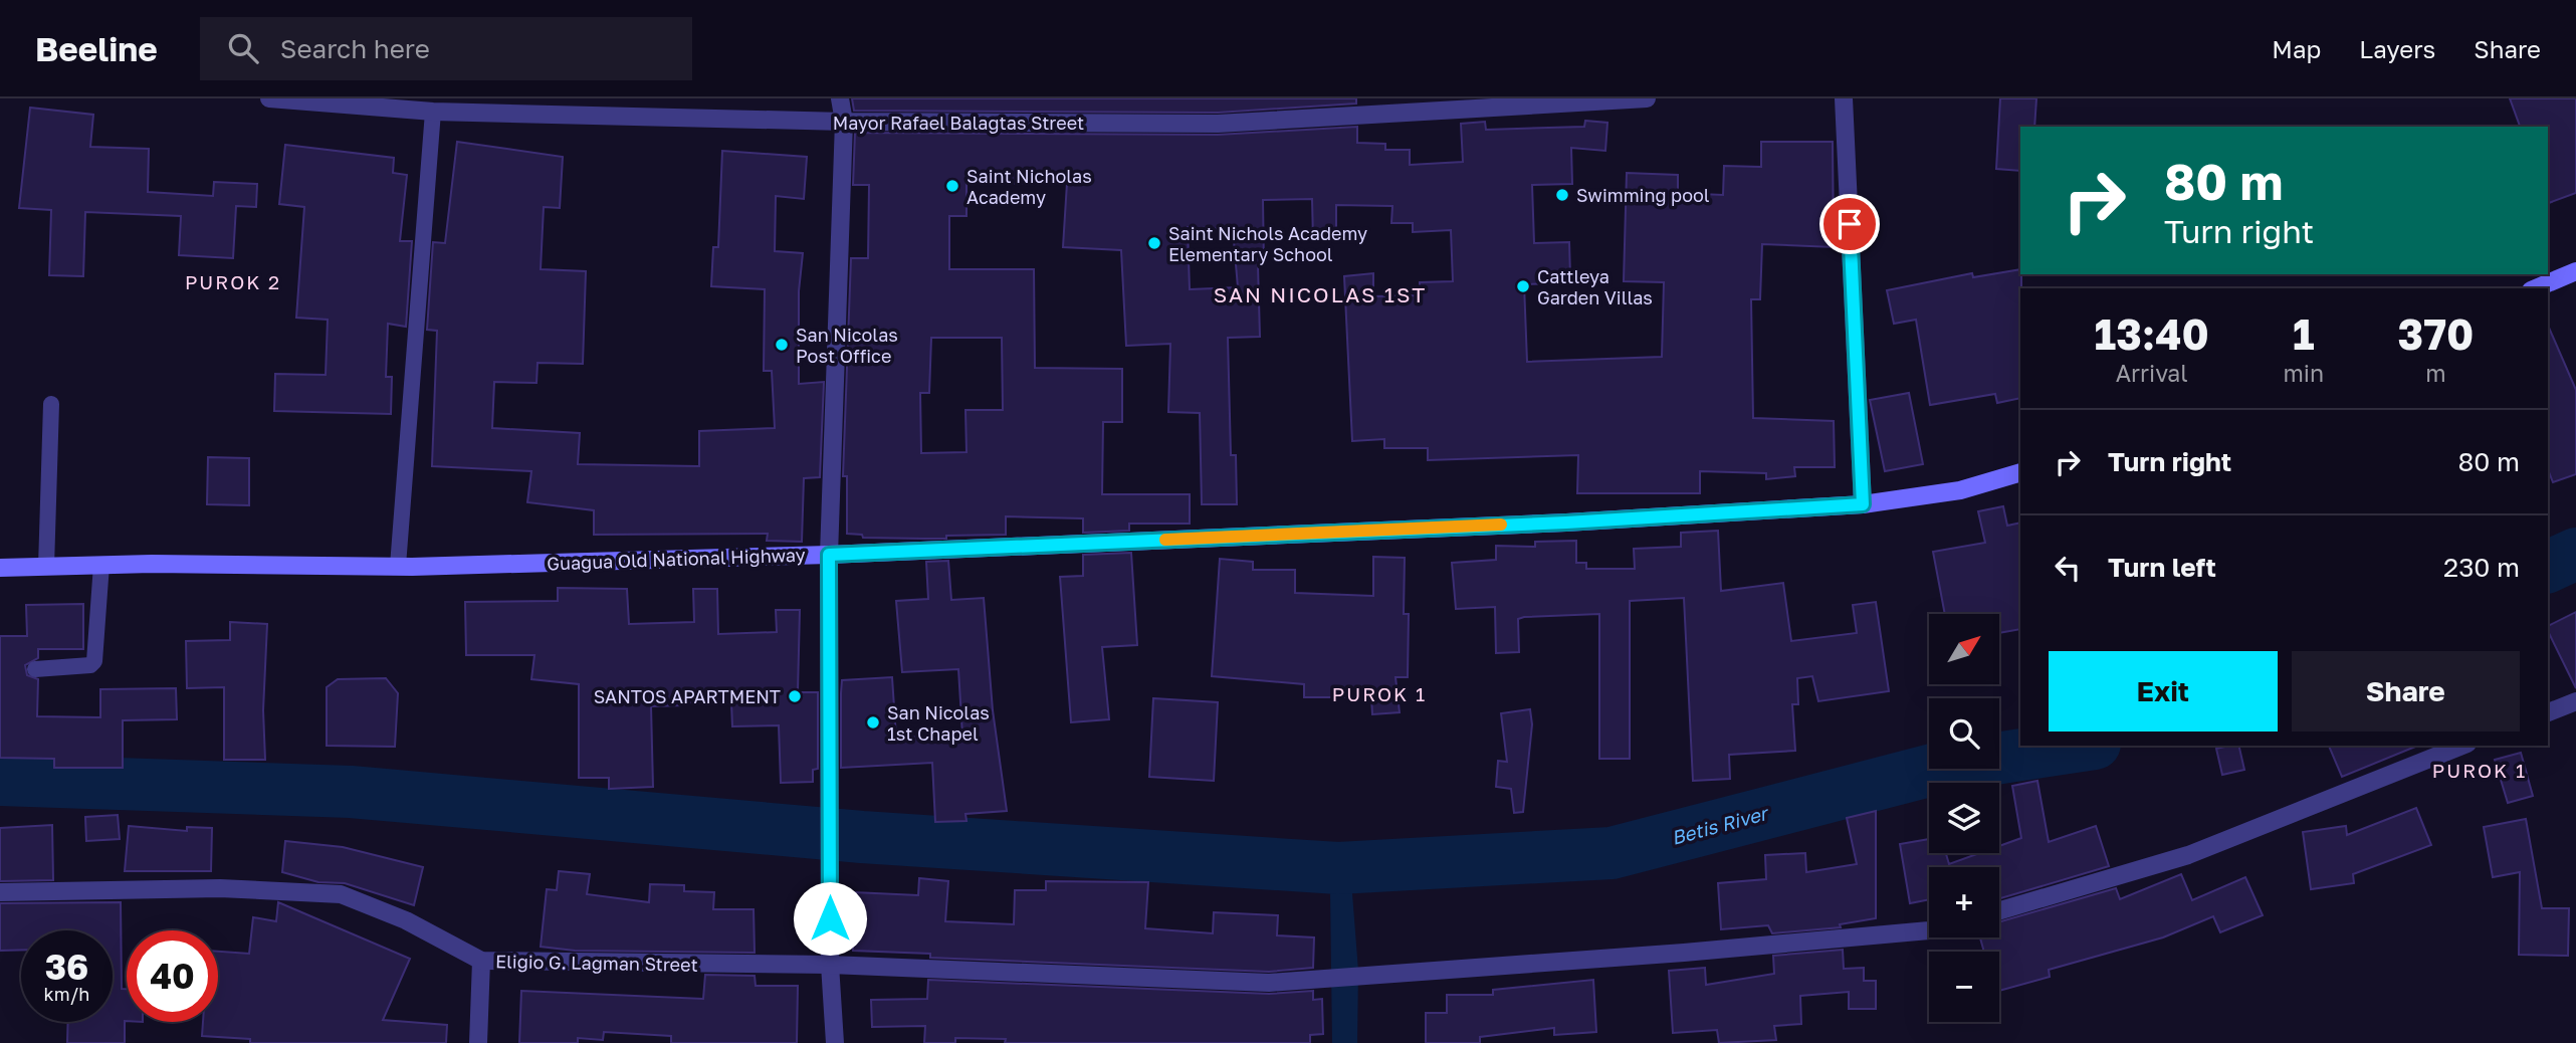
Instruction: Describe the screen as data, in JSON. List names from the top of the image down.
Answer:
{
  "streets": {
    "main road": ["Guagua Old National Highway"],
    "street": ["Mayor Rafael Balagtas Street", "Eligio G. Lagman Street"]
  },
  "districts": [
    "PUROK 2",
    "SAN NICOLAS 1ST",
    "PUROK 1",
    "PUROK 1"
  ],
  "water": ["Betis River"],
  "places": [
    "Saint Nicholas Academy",
    "Swimming pool",
    "Saint Nichols Academy Elementary School",
    "Cattleya Garden Villas",
    "San Nicolas Post Office",
    "SANTOS APARTMENT",
    "San Nicolas 1st Chapel"
  ],
  "north": "top right",
  "page": {
    "header": "Beeline",
    "search": "Search here",
    "nav": ["Map", "Layers", "Share"],
    "turn": ["80 m", "Turn right"],
    "eta": [
      "13:40",
      "Arrival",
      "1",
      "min",
      "370",
      "m"
    ],
    "list": [
      {
        "name": "Turn right",
        "value": "80 m"
      },
      {
        "name": "Turn left",
        "value": "230 m"
      }
    ],
    "map_buttons": ["+", "−"],
    "buttons": ["Exit", "Share"],
    "speed": "36 km/h",
    "limit": "40"
  }
}
